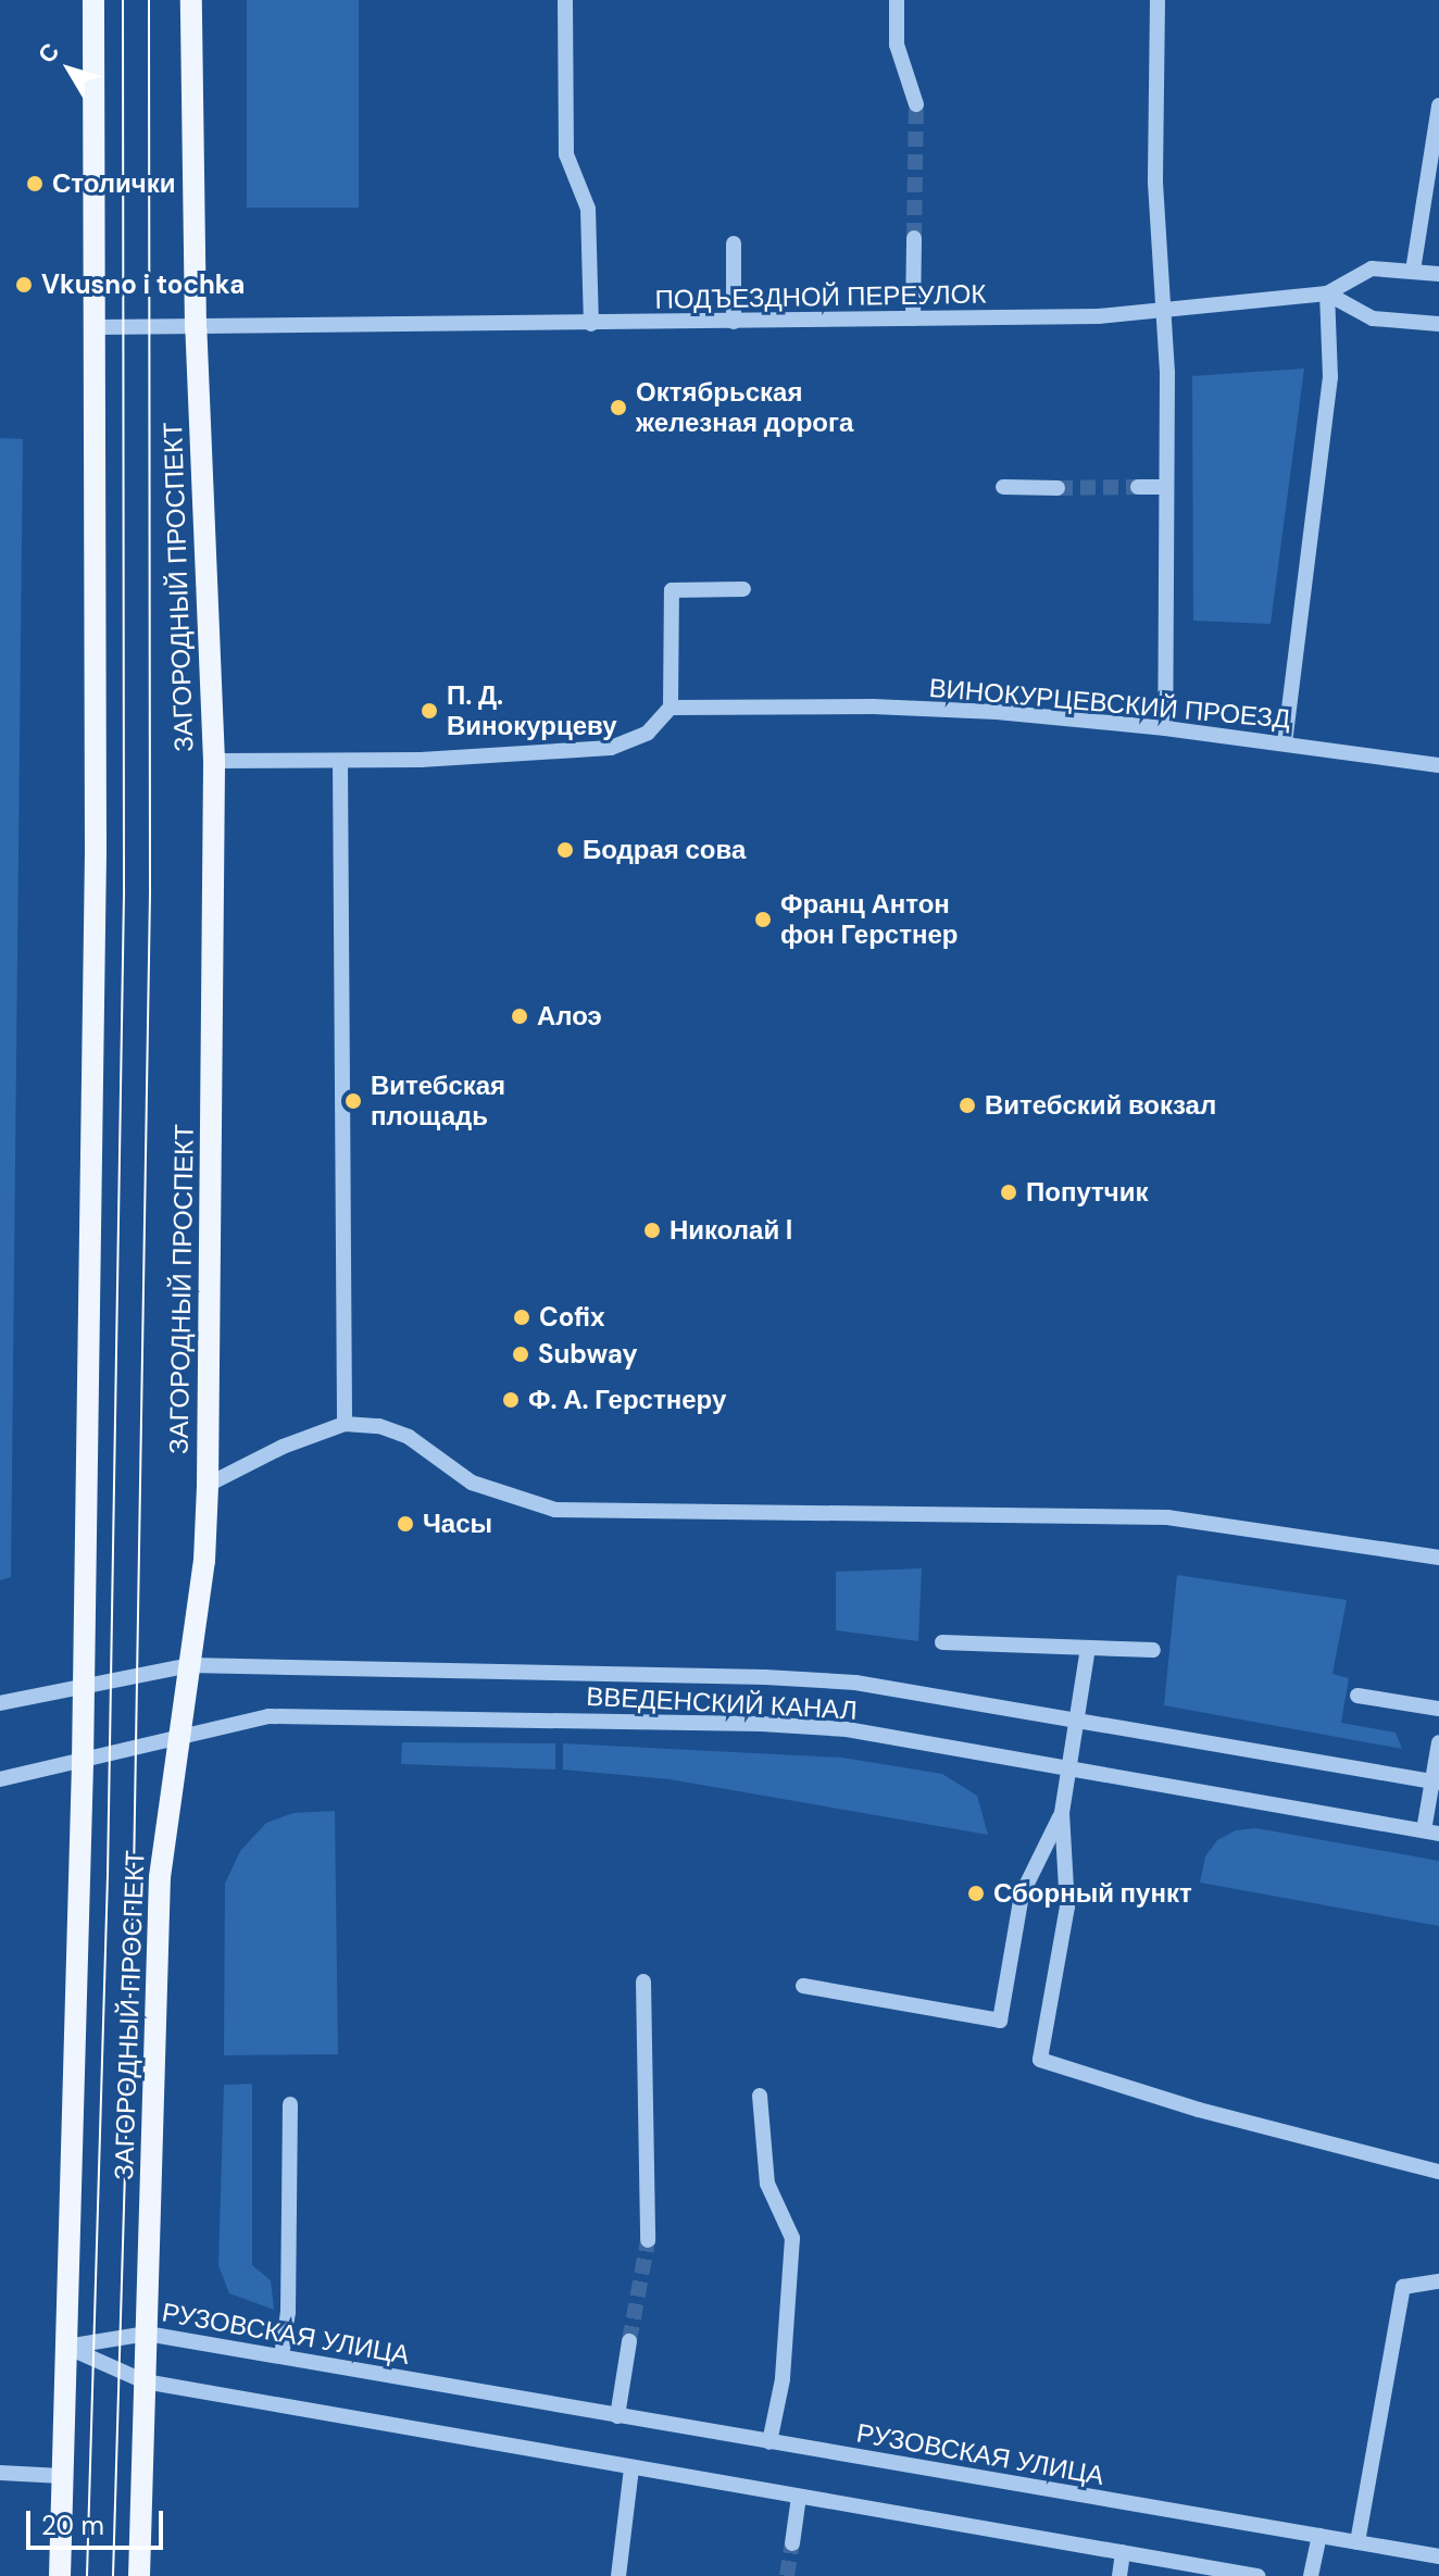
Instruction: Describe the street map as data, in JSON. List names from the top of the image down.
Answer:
{
  "streets": {
    "main road": ["ЗАГОРОДНЫЙ ПРОСПЕКТ"],
    "street": [
      "ПОДЪЕЗДНОЙ ПЕРЕУЛОК",
      "ВИНОКУРЦЕВСКИЙ ПРОЕЗД",
      "ВВЕДЕНСКИЙ КАНАЛ",
      "РУЗОВСКАЯ УЛИЦА"
    ]
  },
  "crossings": [
    ["ПОДЪЕЗДНОЙ ПЕРЕУЛОК", "ЗАГОРОДНЫЙ ПРОСПЕКТ"],
    ["ЗАГОРОДНЫЙ ПРОСПЕКТ", "ВВЕДЕНСКИЙ КАНАЛ"],
    ["ЗАГОРОДНЫЙ ПРОСПЕКТ", "РУЗОВСКАЯ УЛИЦА"]
  ],
  "places": [
    "Столички",
    "Vkusno i tochka",
    "Октябрьская железная дорога",
    "П. Д. Винокурцеву",
    "Бодрая сова",
    "Франц Антон фон Герстнер",
    "Алоэ",
    "Витебская площадь",
    "Витебский вокзал",
    "Попутчик",
    "Николай I",
    "Cofix",
    "Subway",
    "Ф. А. Герстнеру",
    "Часы",
    "Сборный пункт"
  ],
  "scale_bar": "20 m",
  "north": "top left"
}
